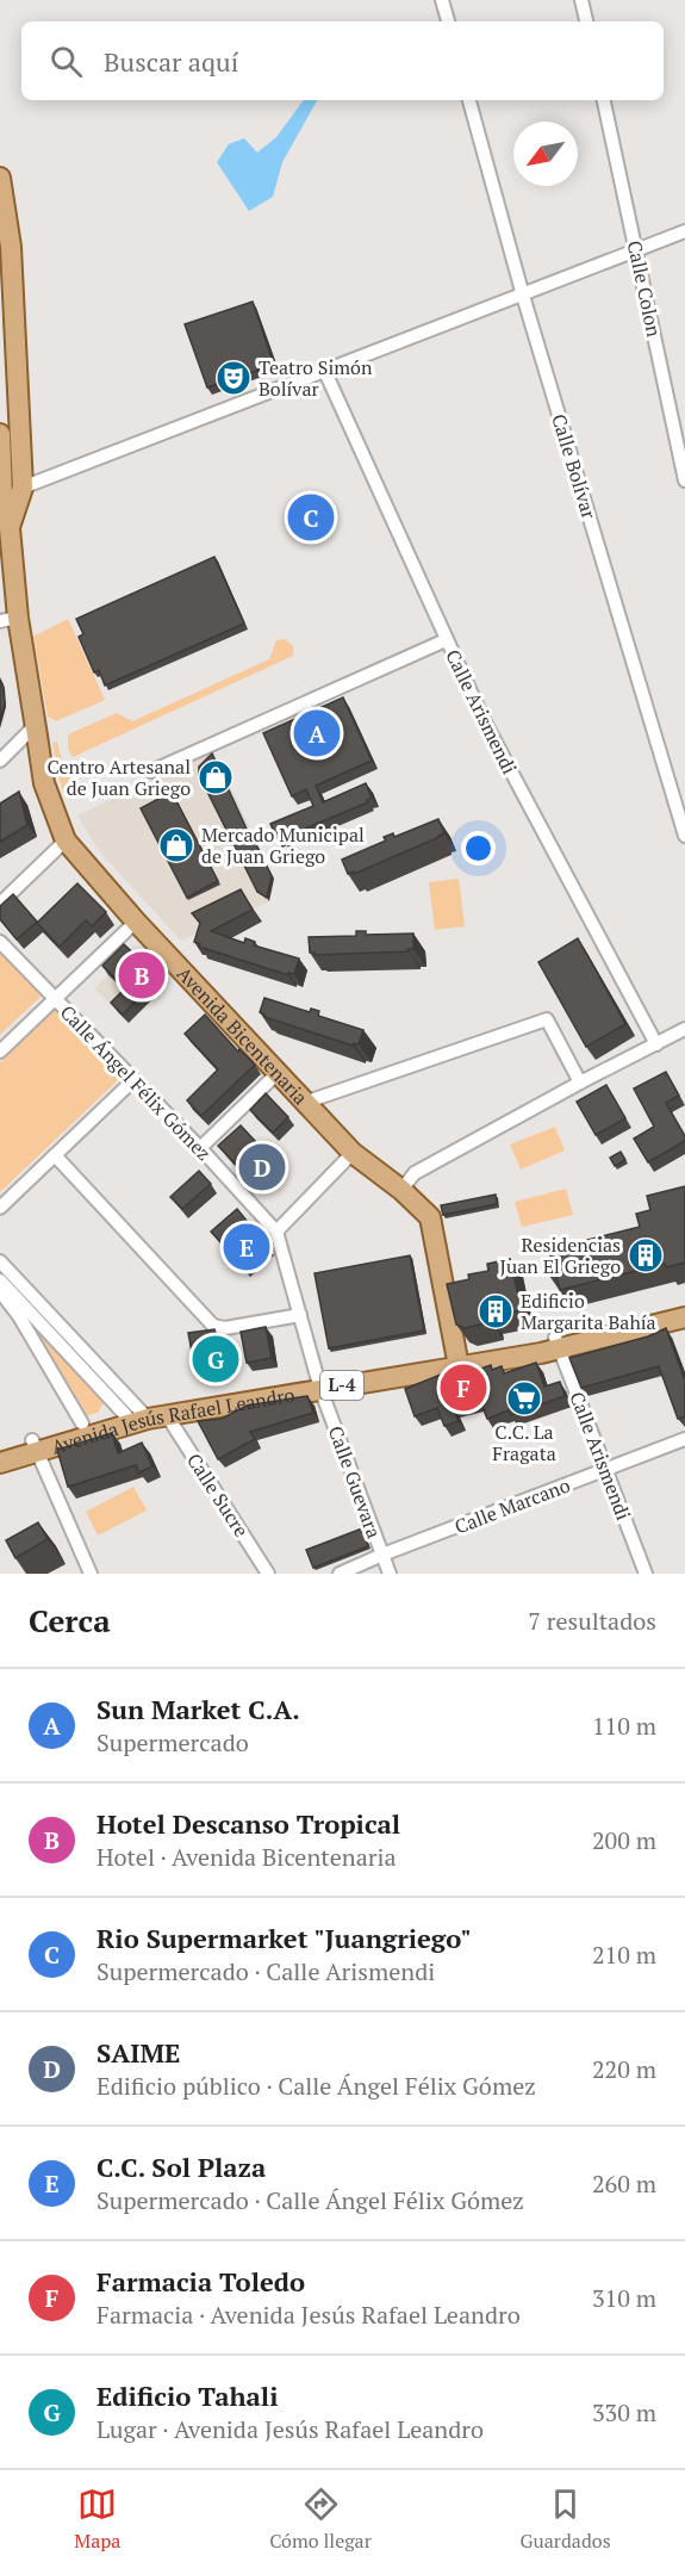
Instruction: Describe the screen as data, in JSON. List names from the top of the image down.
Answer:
{
  "streets": {
    "main road": ["Avenida Bicentenaria", "L-4", "Avenida Jesús Rafael Leandro"],
    "street": [
      "Calle Colon",
      "Calle Bolívar",
      "Calle Arismendi",
      "Calle Ángel Félix Gómez",
      "Calle Guevara",
      "Calle Sucre",
      "Calle Marcano"
    ]
  },
  "crossings": [
    ["Calle Arismendi", "Avenida Jesús Rafael Leandro"],
    ["Calle Arismendi", "Calle Marcano"],
    ["Avenida Bicentenaria", "Avenida Jesús Rafael Leandro"],
    ["Calle Ángel Félix Gómez", "Avenida Jesús Rafael Leandro"],
    ["Calle Ángel Félix Gómez", "Calle Guevara"],
    ["Avenida Jesús Rafael Leandro", "Calle Guevara"],
    ["Avenida Jesús Rafael Leandro", "Calle Sucre"],
    ["Calle Guevara", "Calle Marcano"]
  ],
  "places": {
    "theatre": ["Teatro Simón Bolívar"],
    "shop": ["Centro Artesanal de Juan Griego", "Mercado Municipal de Juan Griego"],
    "building": ["Residencias Juan El Griego", "Edificio Margarita Bahía"],
    "supermarket": ["C.C. La Fragata"]
  },
  "north": "bottom left",
  "page": {
    "search": "Buscar aquí",
    "pins": [
      "C",
      "A",
      "B",
      "D",
      "E",
      "G",
      "F"
    ],
    "heading": ["Cerca", "7 resultados"],
    "list": [
      {
        "mark": "A",
        "name": "Sun Market C.A.",
        "note": "Supermercado",
        "value": "110 m"
      },
      {
        "mark": "B",
        "name": "Hotel Descanso Tropical",
        "note": "Hotel · Avenida Bicentenaria",
        "value": "200 m"
      },
      {
        "mark": "C",
        "name": "Rio Supermarket \"Juangriego\"",
        "note": "Supermercado · Calle Arismendi",
        "value": "210 m"
      },
      {
        "mark": "D",
        "name": "SAIME",
        "note": "Edificio público · Calle Ángel Félix Gómez",
        "value": "220 m"
      },
      {
        "mark": "E",
        "name": "C.C. Sol Plaza",
        "note": "Supermercado · Calle Ángel Félix Gómez",
        "value": "260 m"
      },
      {
        "mark": "F",
        "name": "Farmacia Toledo",
        "note": "Farmacia · Avenida Jesús Rafael Leandro",
        "value": "310 m"
      },
      {
        "mark": "G",
        "name": "Edificio Tahali",
        "note": "Lugar · Avenida Jesús Rafael Leandro",
        "value": "330 m"
      }
    ],
    "nav": ["Mapa", "Cómo llegar", "Guardados"]
  }
}
